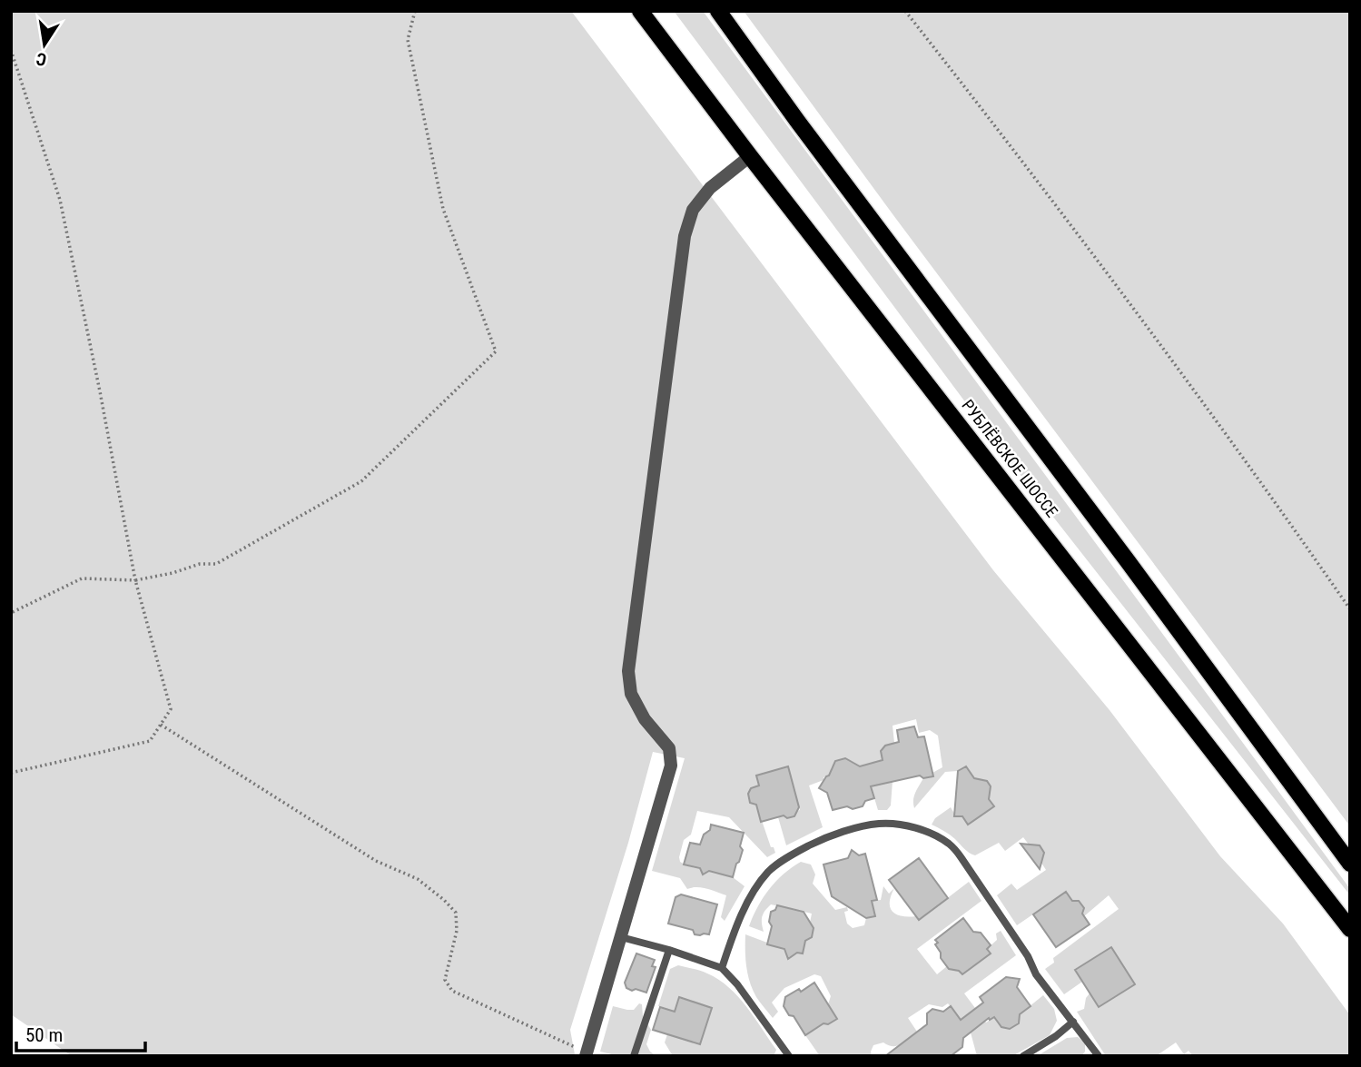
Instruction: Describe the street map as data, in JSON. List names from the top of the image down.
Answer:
{
  "streets": {
    "main road": ["РУБЛЁВСКОЕ ШОССЕ"]
  },
  "scale_bar": "50 m",
  "north": "bottom"
}
